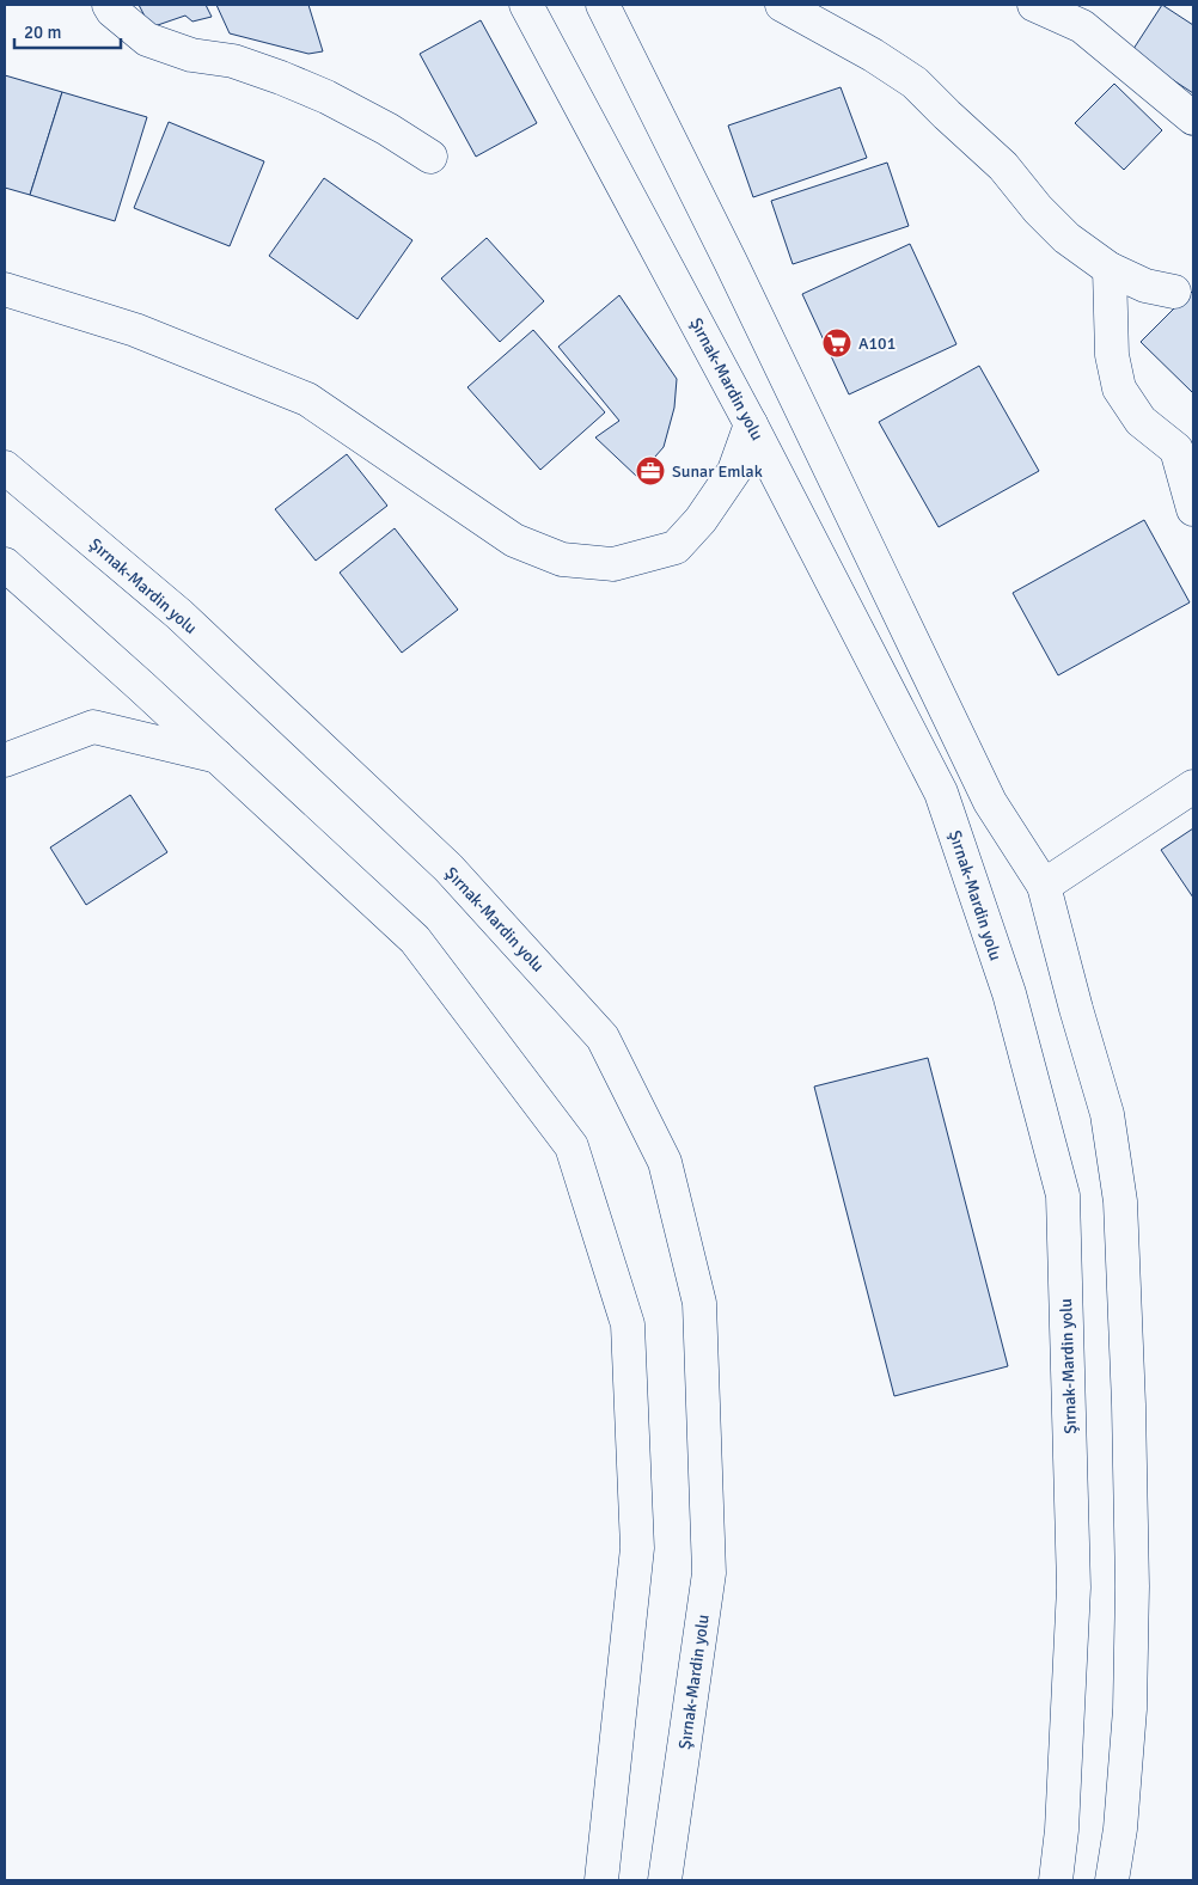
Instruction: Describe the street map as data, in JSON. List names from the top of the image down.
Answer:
{
  "streets": {
    "main road": ["Şırnak-Mardin yolu"]
  },
  "places": {
    "supermarket": ["A101"],
    "office": ["Sunar Emlak"]
  },
  "scale_bar": "20 m"
}
